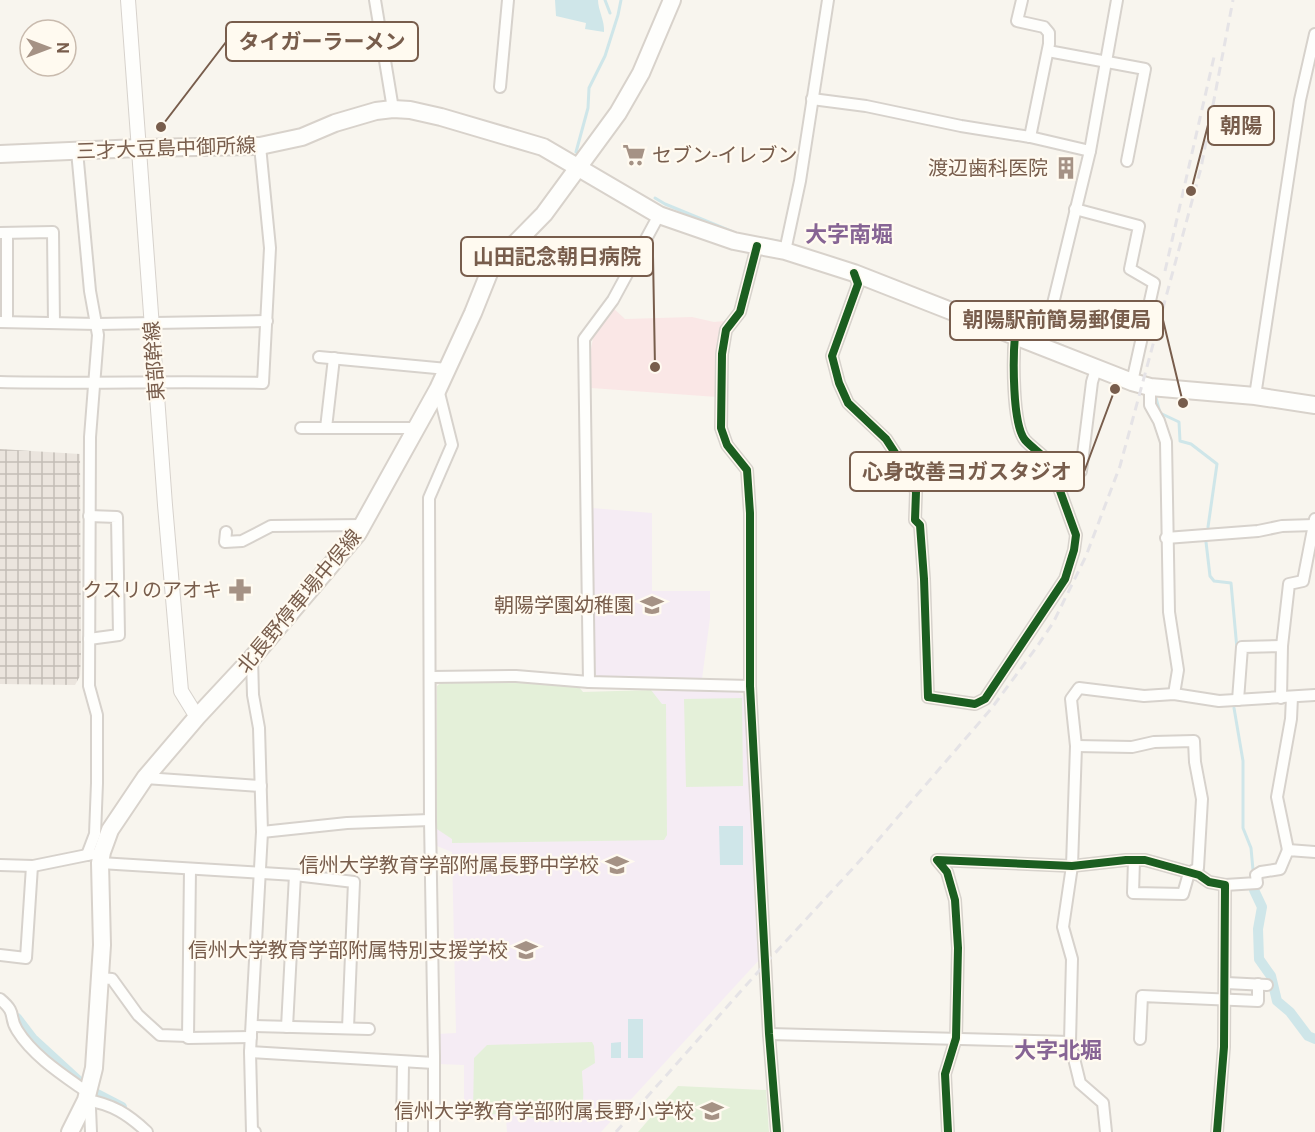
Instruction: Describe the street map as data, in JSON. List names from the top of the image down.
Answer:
{
  "streets": {
    "main road": ["三才大豆島中御所線", "北長野停車場中俣線"],
    "street": ["東部幹線"]
  },
  "crossings": [
    ["三才大豆島中御所線", "東部幹線"],
    ["三才大豆島中御所線", "北長野停車場中俣線"],
    ["東部幹線", "北長野停車場中俣線"]
  ],
  "districts": ["大字南堀", "大字北堀"],
  "places": {
    "other": [
      "タイガーラーメン",
      "朝陽",
      "山田記念朝日病院",
      "心身改善ヨガスタジオ",
      "朝陽駅前簡易郵便局"
    ],
    "supermarket": ["セブン-イレブン"],
    "building": ["渡辺歯科医院"],
    "pharmacy": ["クスリのアオキ"],
    "school or university": [
      "朝陽学園幼稚園",
      "信州大学教育学部附属長野中学校",
      "信州大学教育学部附属特別支援学校",
      "信州大学教育学部附属長野小学校"
    ]
  },
  "north": "right"
}
